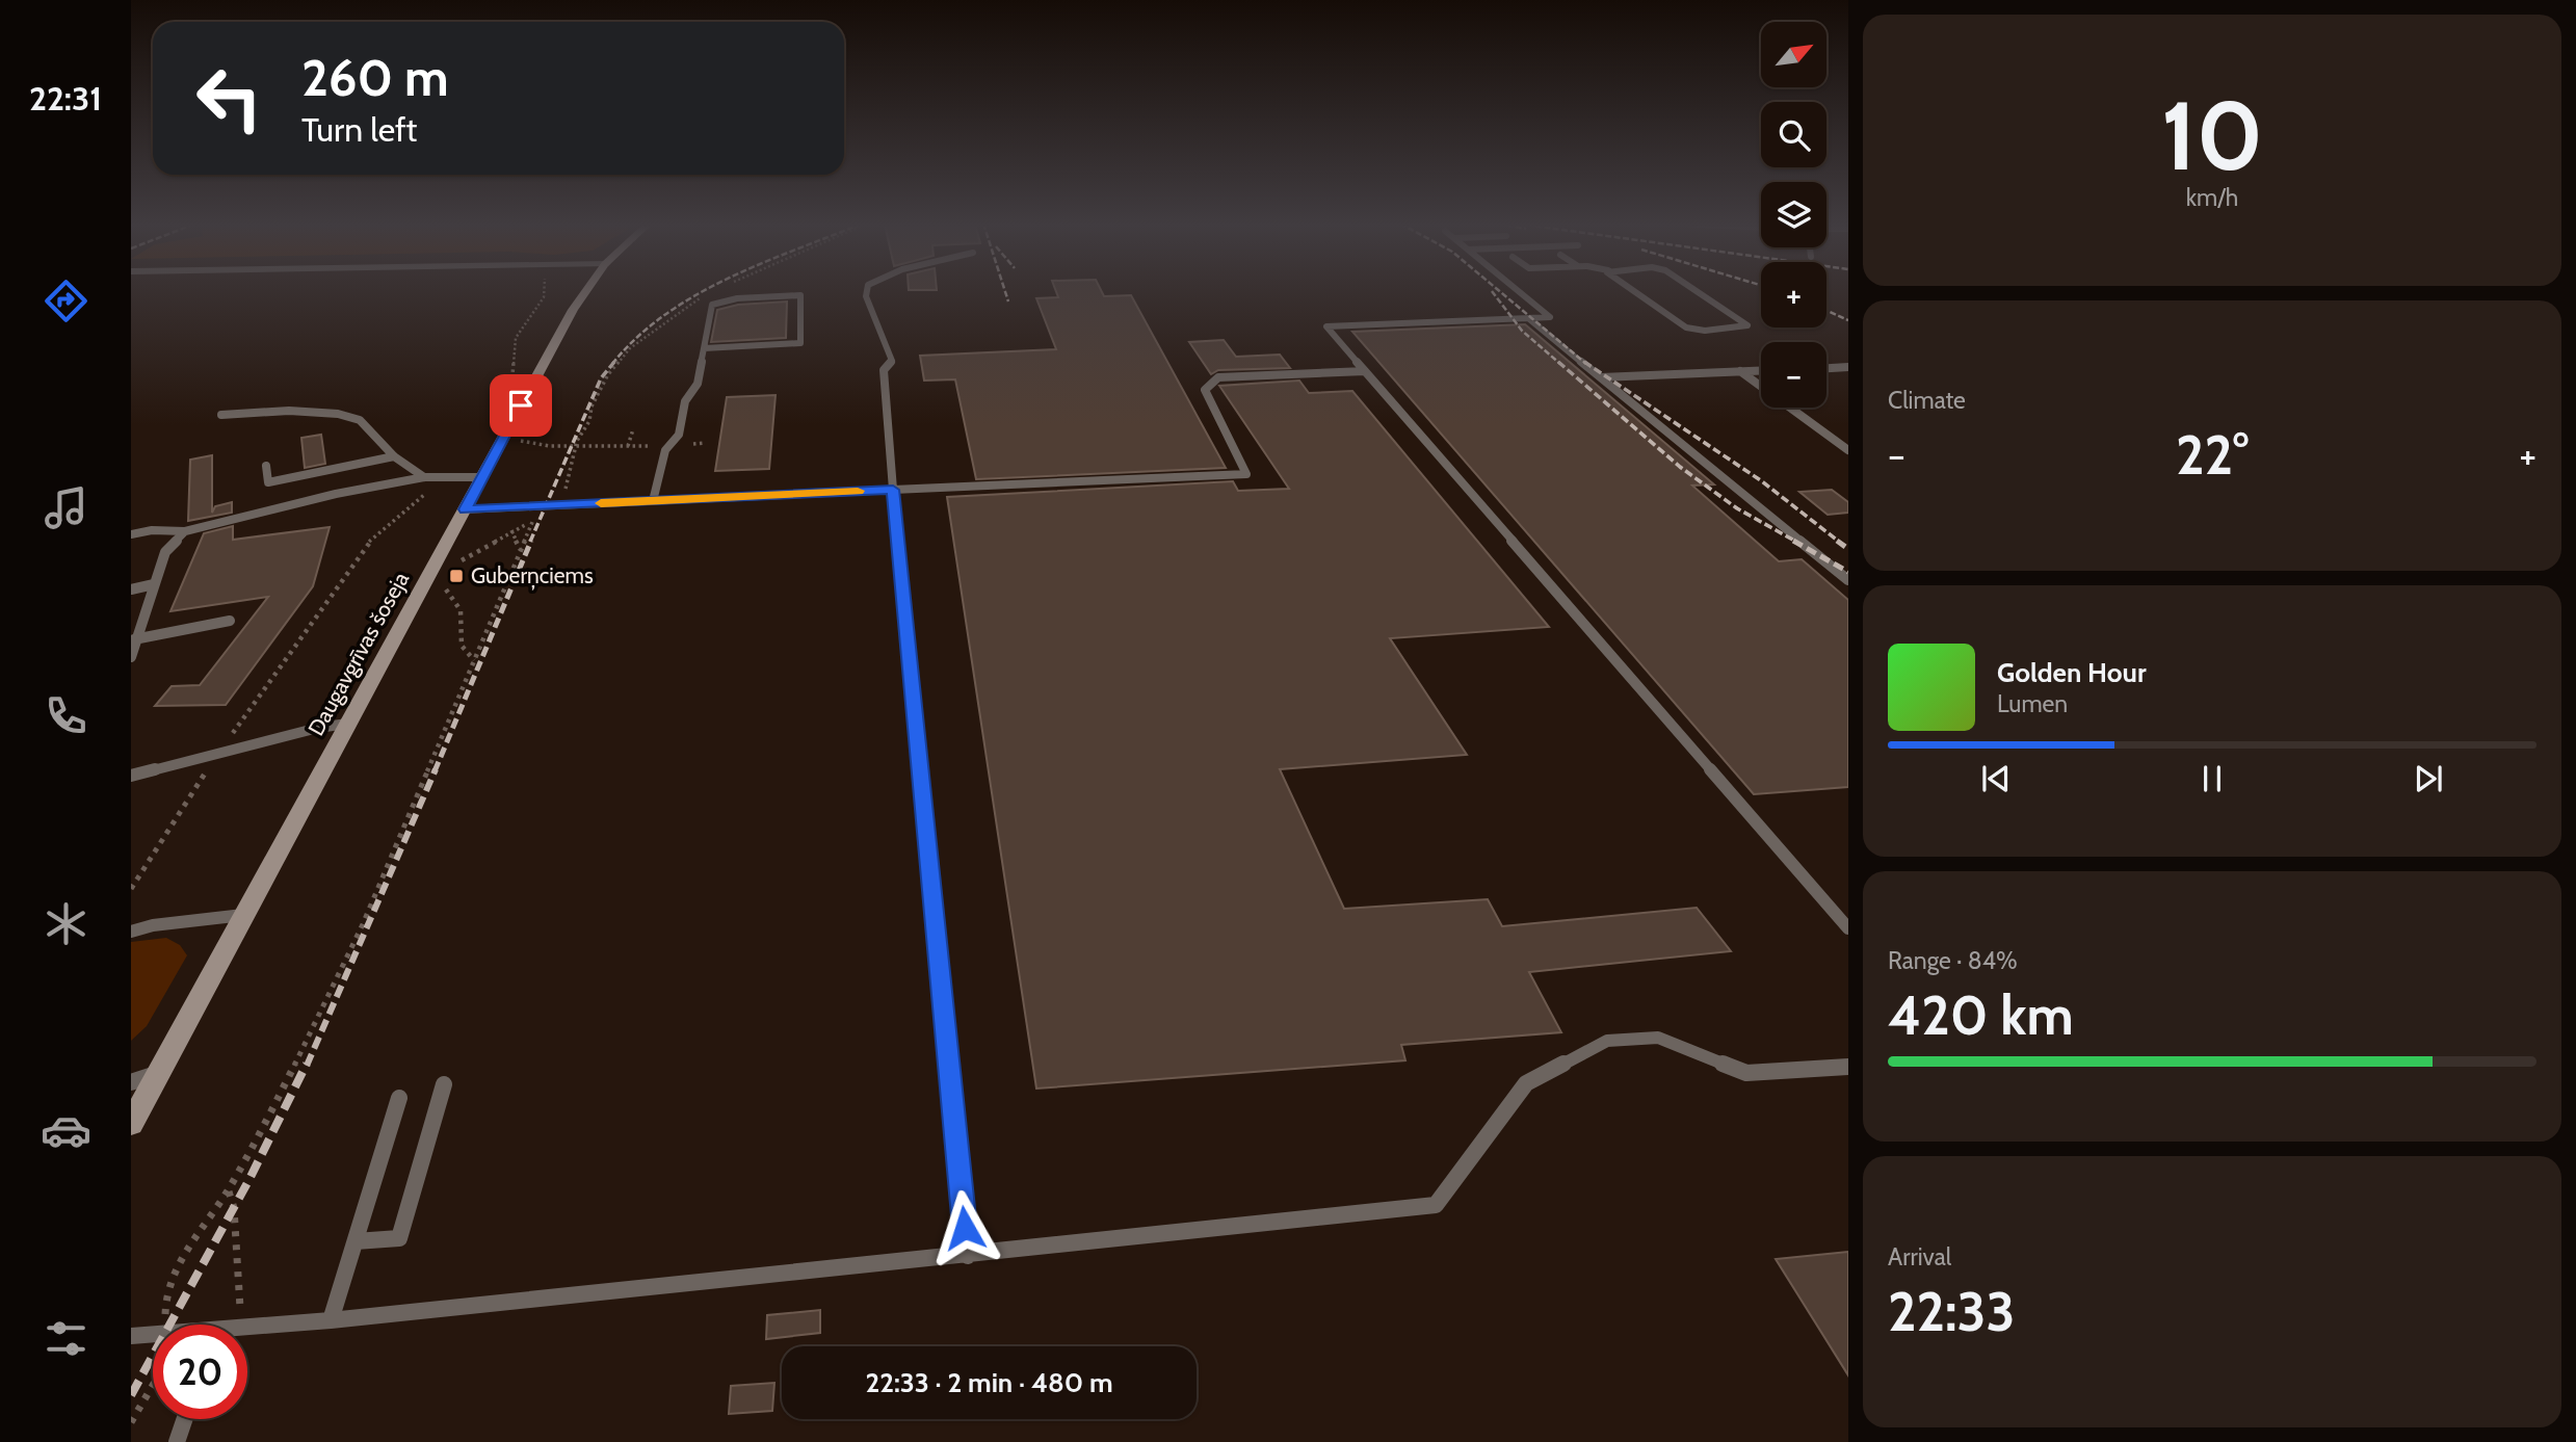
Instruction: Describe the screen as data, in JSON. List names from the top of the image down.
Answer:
{
  "streets": {
    "main road": ["Daugavgrīvas šoseja"]
  },
  "places": {
    "transit": ["Guberņciems"]
  },
  "north": "top right",
  "page": {
    "tabs": "22:31",
    "tile": [
      ["10", "km/h"],
      "Climate",
      ["Range · 84%", "420 km"],
      ["Arrival", "22:33"]
    ],
    "map_buttons": ["+", "−"],
    "turn": ["260 m", "Turn left"],
    "heat": ["−", "22°", "+"],
    "song": ["Golden Hour", "Lumen"],
    "limit": "20",
    "trip": "22:33 · 2 min · 480 m"
  }
}
